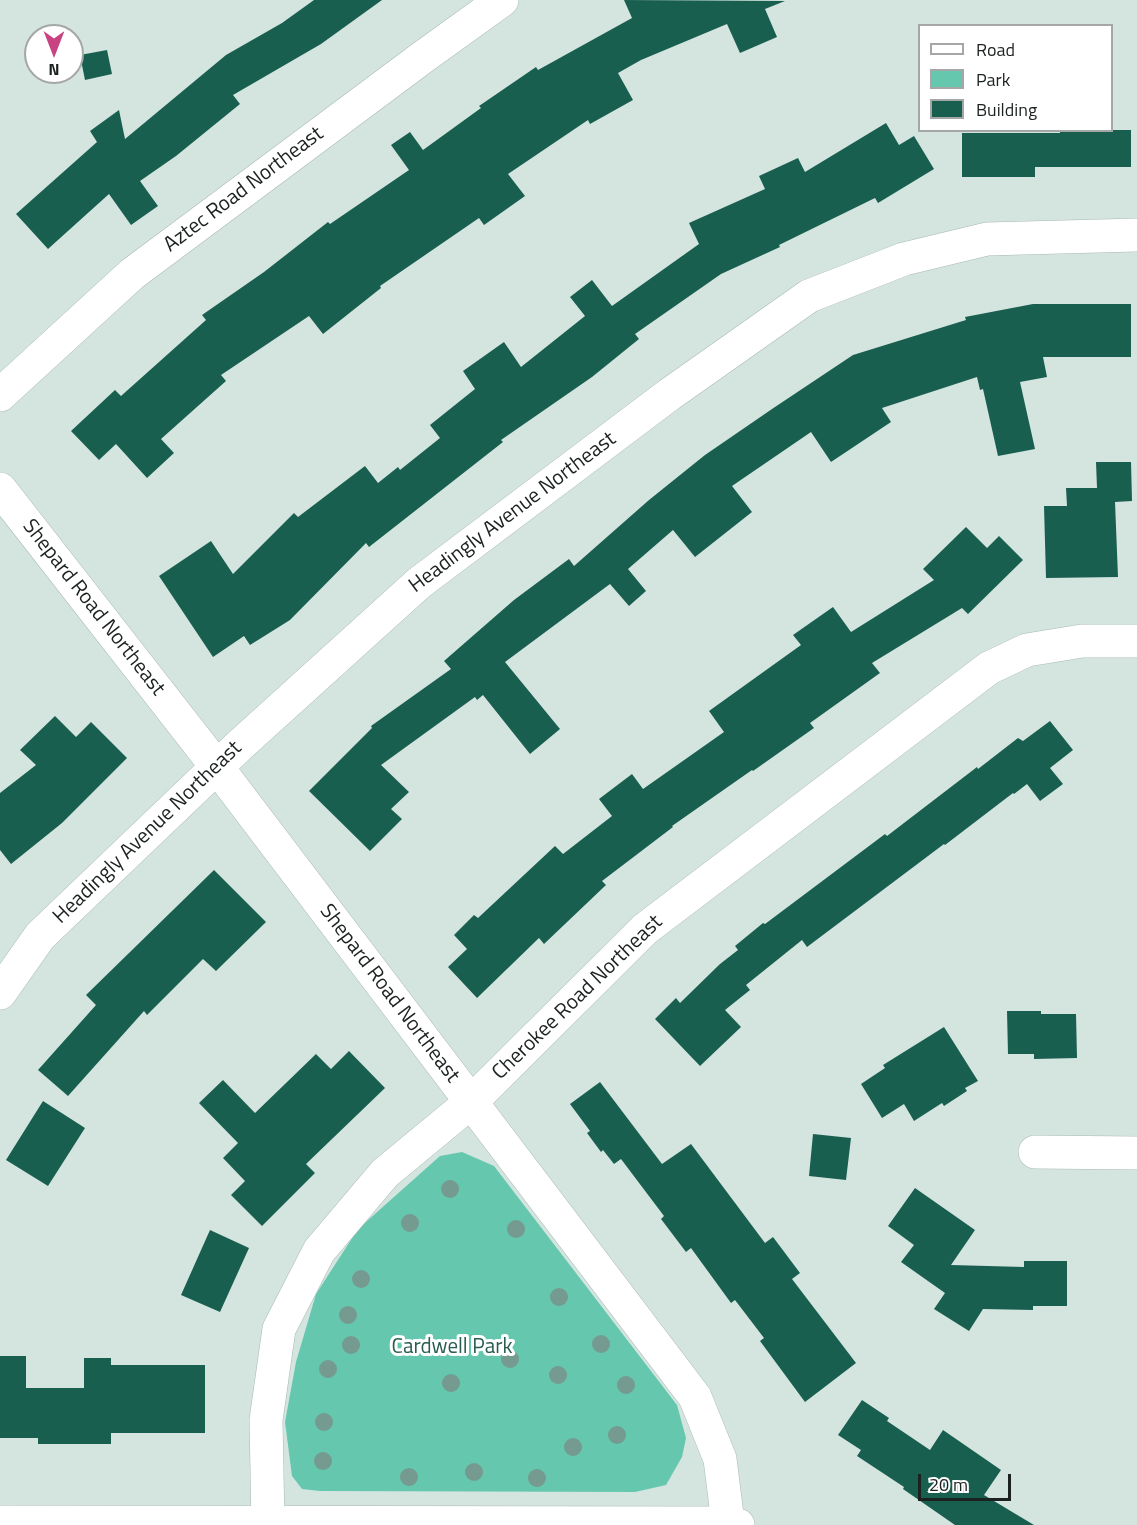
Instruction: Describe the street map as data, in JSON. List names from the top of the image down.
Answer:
{
  "streets": {
    "street": [
      "Aztec Road Northeast",
      "Headingly Avenue Northeast",
      "Shepard Road Northeast",
      "Cherokee Road Northeast"
    ]
  },
  "crossings": [
    ["Headingly Avenue Northeast", "Shepard Road Northeast"],
    ["Shepard Road Northeast", "Cherokee Road Northeast"]
  ],
  "parks": ["Cardwell Park"],
  "legend": ["Road", "Park", "Building"],
  "scale_bar": "20 m",
  "north": "bottom"
}
